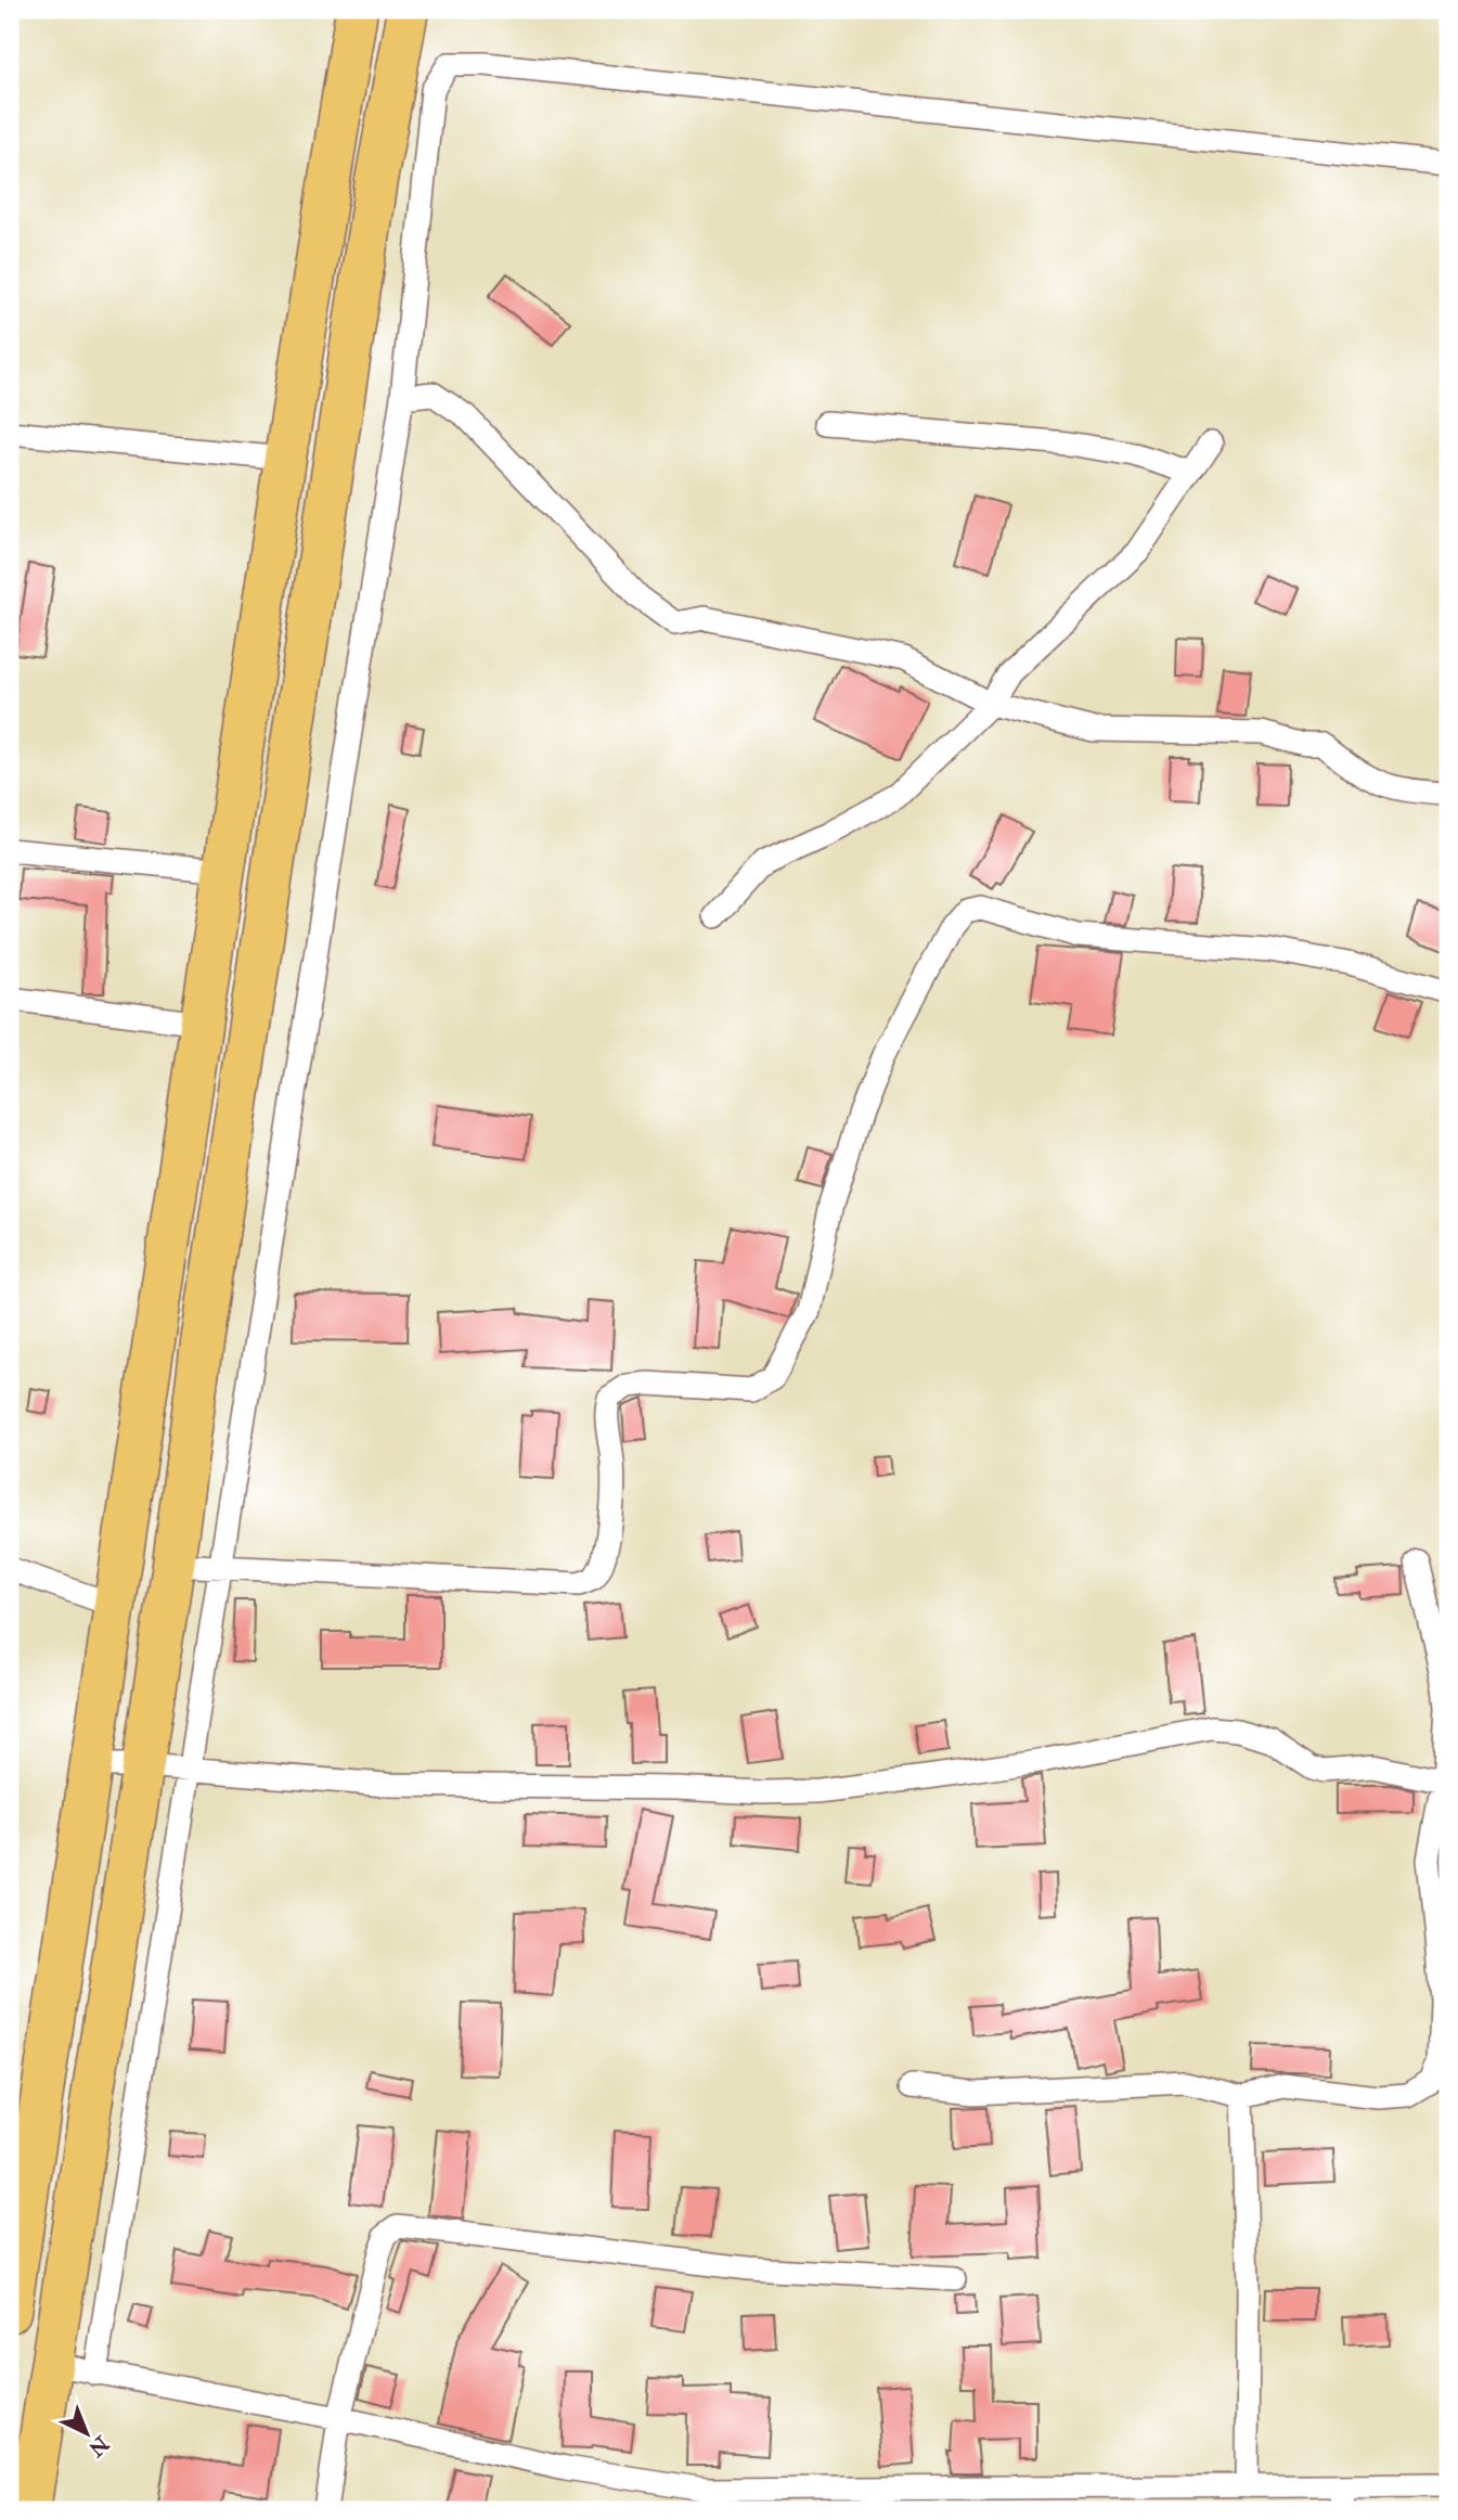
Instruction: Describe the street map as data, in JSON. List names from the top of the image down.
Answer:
{
  "north": "bottom right"
}
